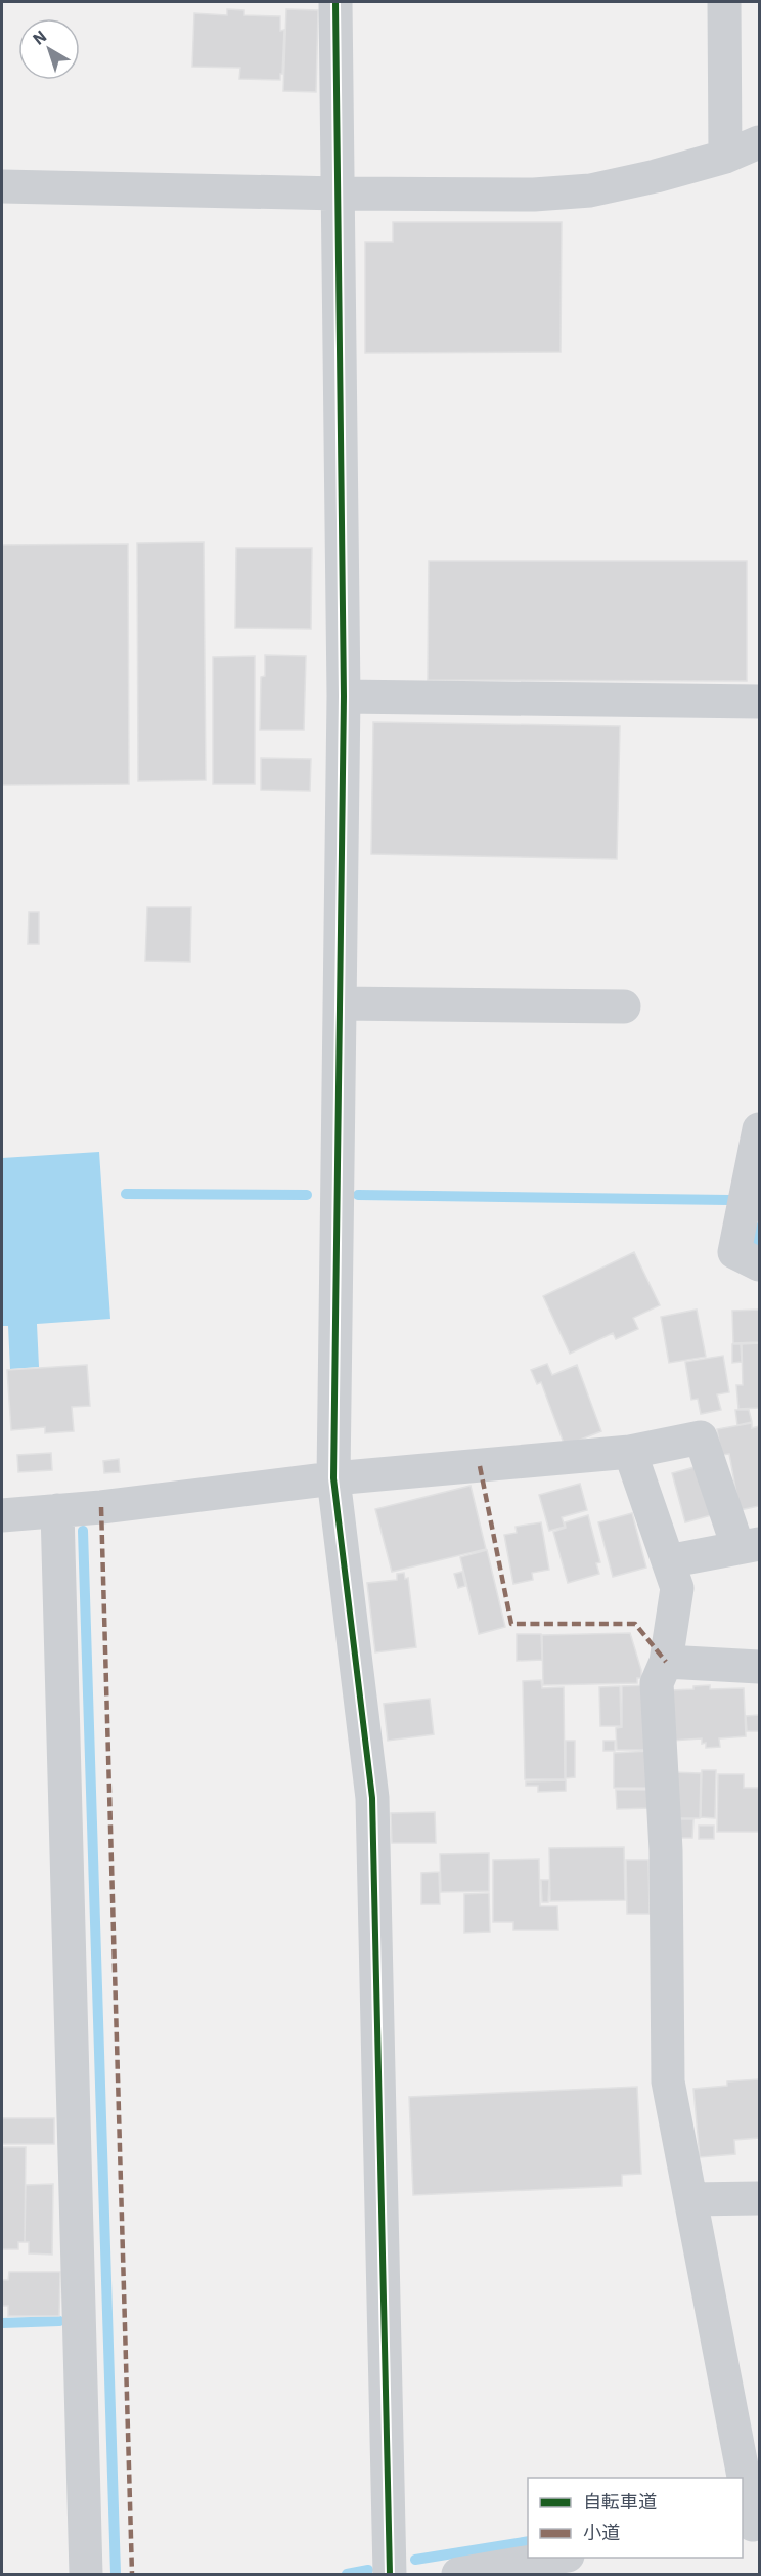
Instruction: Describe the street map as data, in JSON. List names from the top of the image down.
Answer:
{
  "legend": ["自転車道", "小道"],
  "north": "top left"
}
